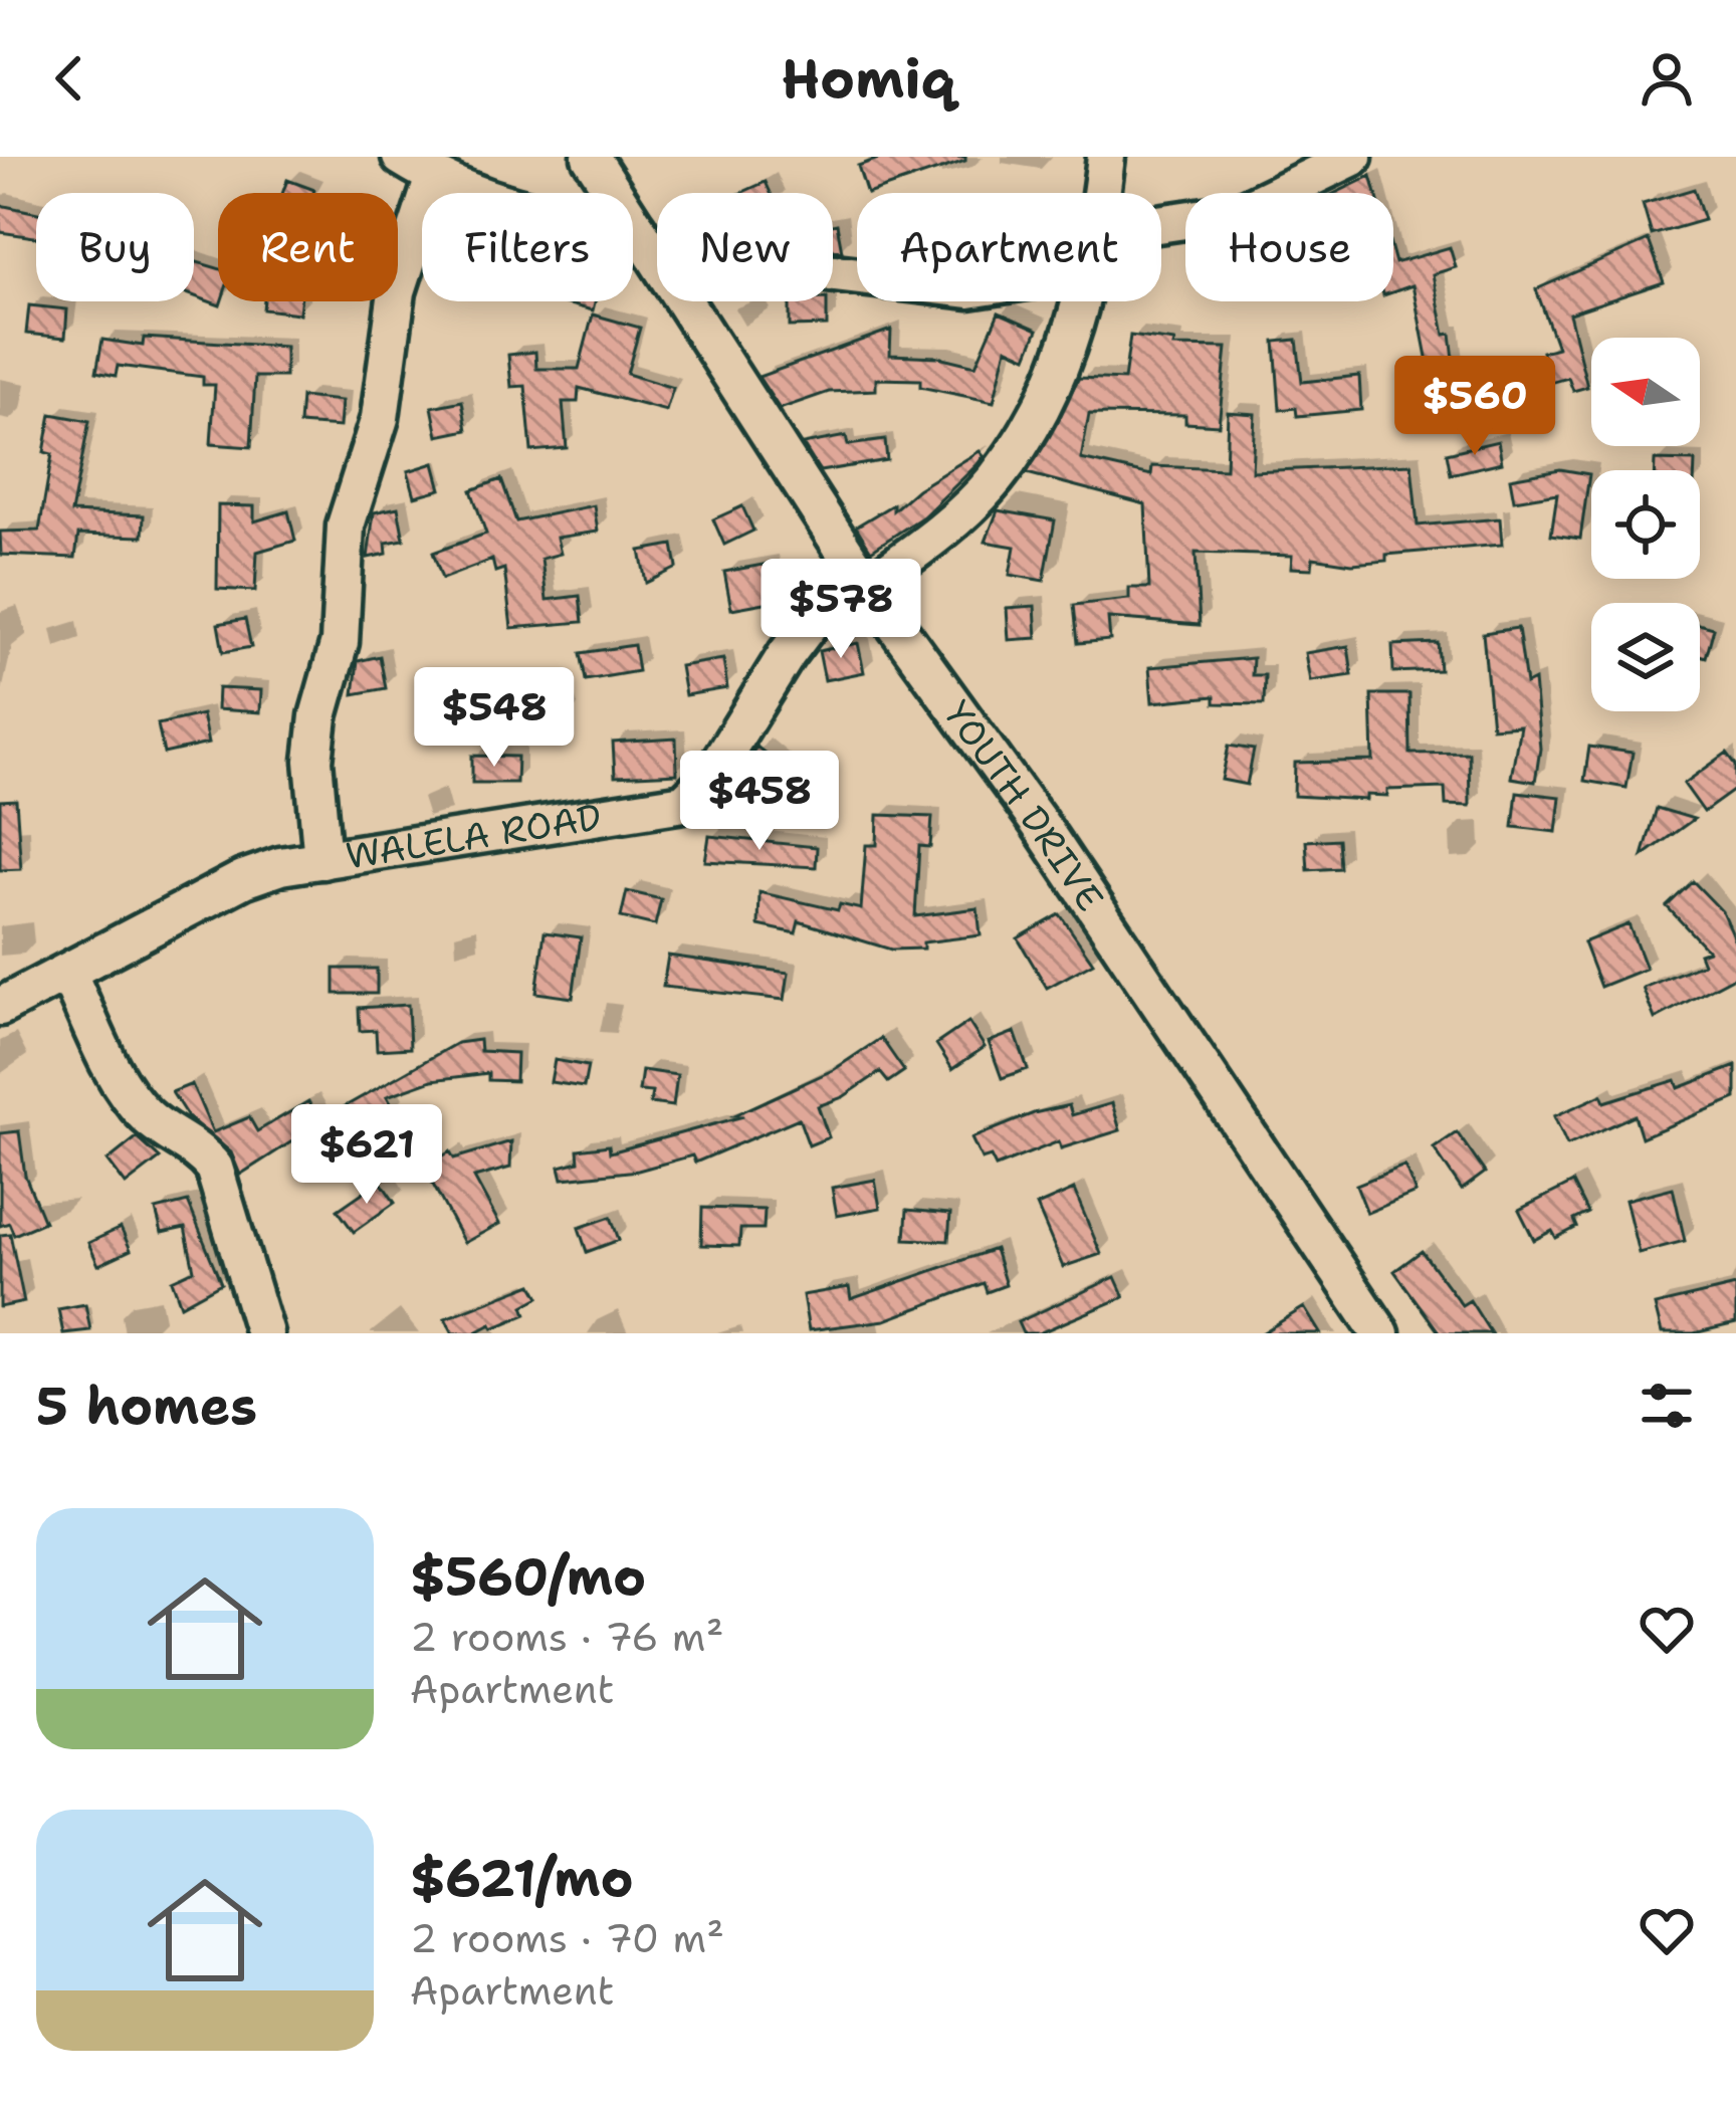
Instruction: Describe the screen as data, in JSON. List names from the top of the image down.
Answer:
{
  "streets": {
    "street": ["YOUTH DRIVE", "WALELA ROAD"]
  },
  "crossings": [
    ["YOUTH DRIVE", "WALELA ROAD"]
  ],
  "north": "left",
  "page": {
    "header": "Homiq",
    "chip": [
      "Buy",
      "Rent",
      "Filters",
      "New",
      "Apartment",
      "House"
    ],
    "price": [
      "$560",
      "$578",
      "$548",
      "$458",
      "$621"
    ],
    "heading": "5 homes",
    "list": [
      {
        "name": "$560/mo",
        "note": "2 rooms · 76 m² · Apartment"
      },
      {
        "name": "$621/mo",
        "note": "2 rooms · 70 m² · Apartment"
      }
    ]
  }
}
